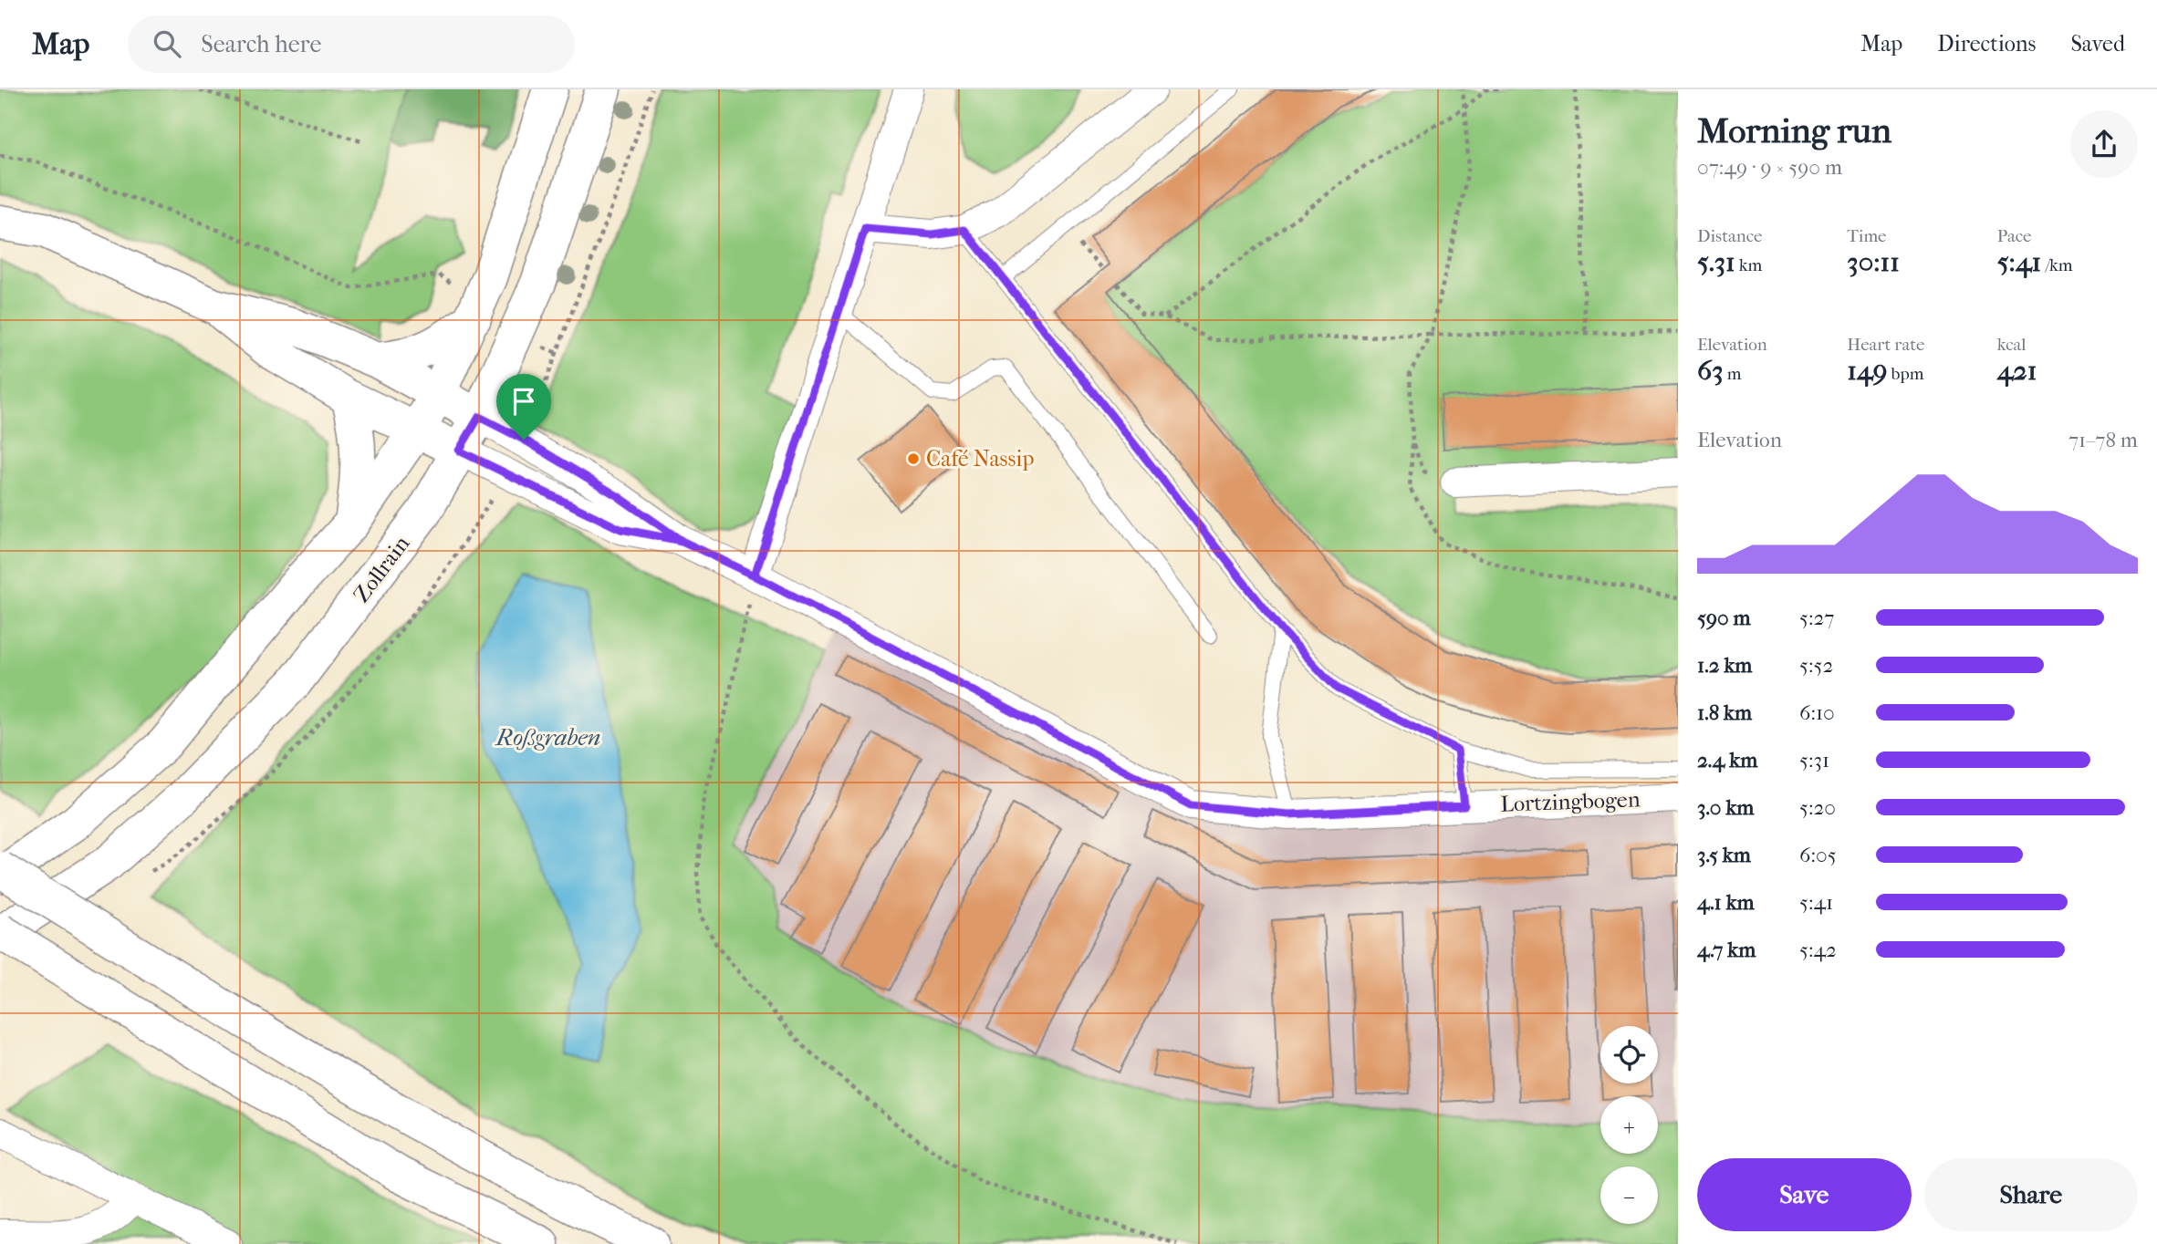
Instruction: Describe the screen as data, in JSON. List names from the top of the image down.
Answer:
{
  "streets": {
    "main road": ["Zollrain"],
    "street": ["Lortzingbogen"]
  },
  "crossings": [
    ["Zollrain", "Lortzingbogen"]
  ],
  "water": ["Roßgraben"],
  "places": ["Café Nassip"],
  "page": {
    "header": "Map",
    "search": "Search here",
    "nav": ["Map", "Directions", "Saved"],
    "heading": ["Morning run", "07:49 · 9 × 590 m"],
    "stats": [
      ["Distance", "5.31 km"],
      ["Time", "30:11"],
      ["Pace", "5:41 /km"],
      ["Elevation", "63 m"],
      ["Heart rate", "149 bpm"],
      ["kcal", "421"]
    ],
    "chart": ["Elevation", "71–78 m"],
    "list": [
      {
        "name": "590 m",
        "note": "5:27"
      },
      {
        "name": "1.2 km",
        "note": "5:52"
      },
      {
        "name": "1.8 km",
        "note": "6:10"
      },
      {
        "name": "2.4 km",
        "note": "5:31"
      },
      {
        "name": "3.0 km",
        "note": "5:20"
      },
      {
        "name": "3.5 km",
        "note": "6:05"
      },
      {
        "name": "4.1 km",
        "note": "5:41"
      },
      {
        "name": "4.7 km",
        "note": "5:42"
      }
    ],
    "map_buttons": ["+", "−"],
    "buttons": ["Save", "Share"]
  }
}
